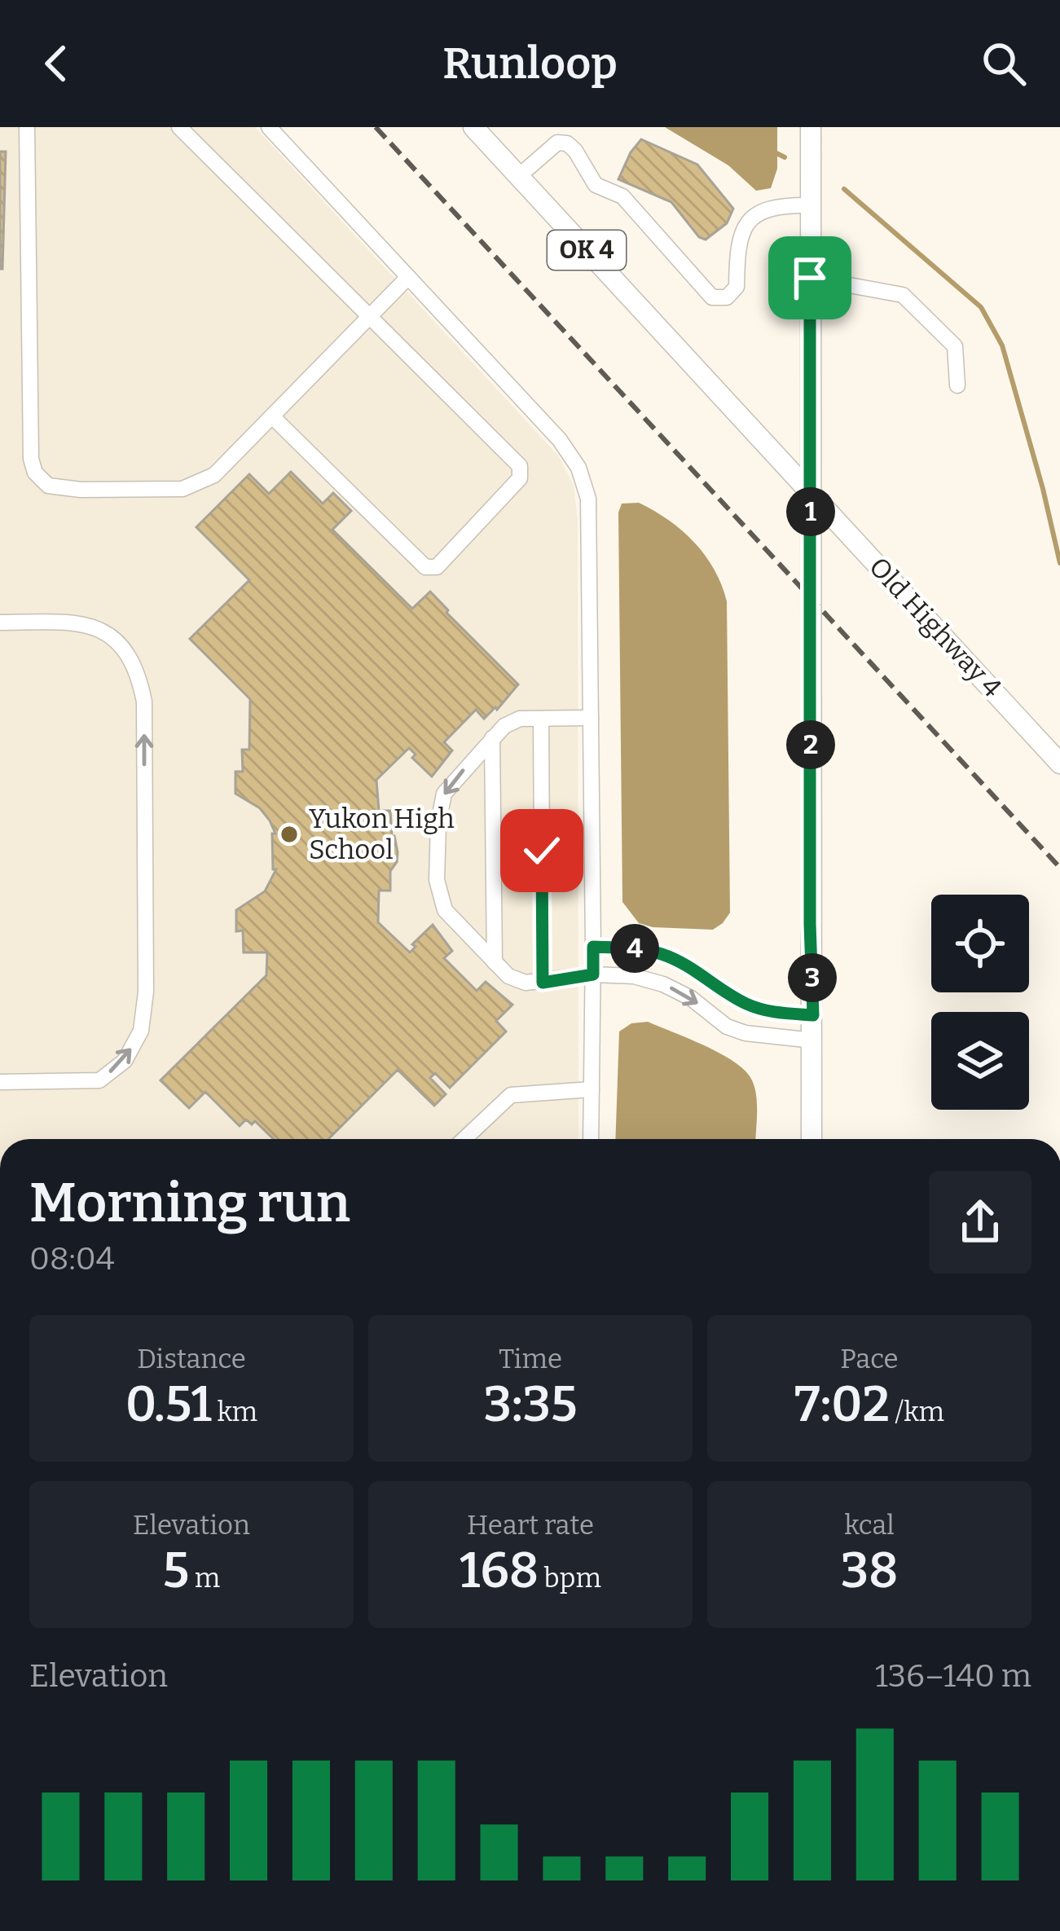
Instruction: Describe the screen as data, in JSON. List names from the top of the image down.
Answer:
{
  "streets": {
    "main road": ["OK 4", "Old Highway 4"]
  },
  "crossings": [
    ["OK 4", "Old Highway 4"]
  ],
  "places": ["Yukon High School"],
  "page": {
    "header": "Runloop",
    "pins": [
      "1",
      "2",
      "4",
      "3"
    ],
    "heading": ["Morning run", "08:04"],
    "stats": [
      ["Distance", "0.51 km"],
      ["Time", "3:35"],
      ["Pace", "7:02 /km"],
      ["Elevation", "5 m"],
      ["Heart rate", "168 bpm"],
      ["kcal", "38"]
    ],
    "chart": ["Elevation", "136–140 m"]
  }
}
